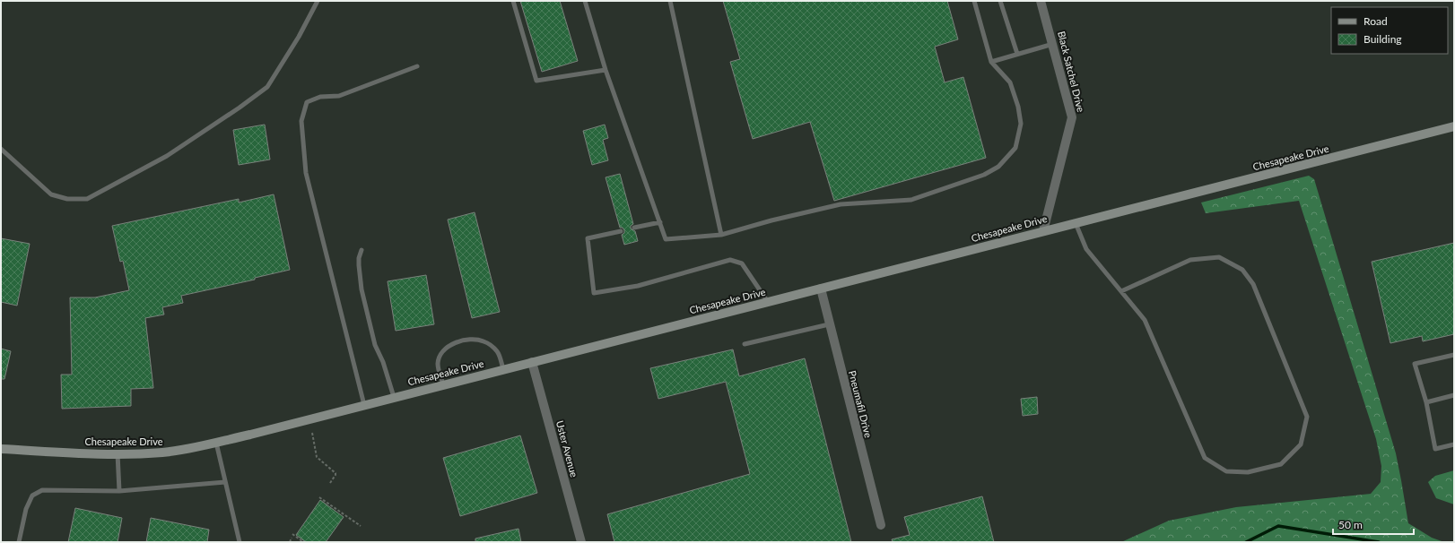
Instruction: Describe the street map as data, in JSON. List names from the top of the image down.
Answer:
{
  "streets": {
    "street": [
      "Black Satchel Drive",
      "Chesapeake Drive",
      "Pneumafil Drive",
      "Uster Avenue"
    ]
  },
  "crossings": [
    ["Black Satchel Drive", "Chesapeake Drive"],
    ["Chesapeake Drive", "Pneumafil Drive"],
    ["Chesapeake Drive", "Uster Avenue"]
  ],
  "legend": ["Road", "Building"],
  "scale_bar": "50 m"
}
